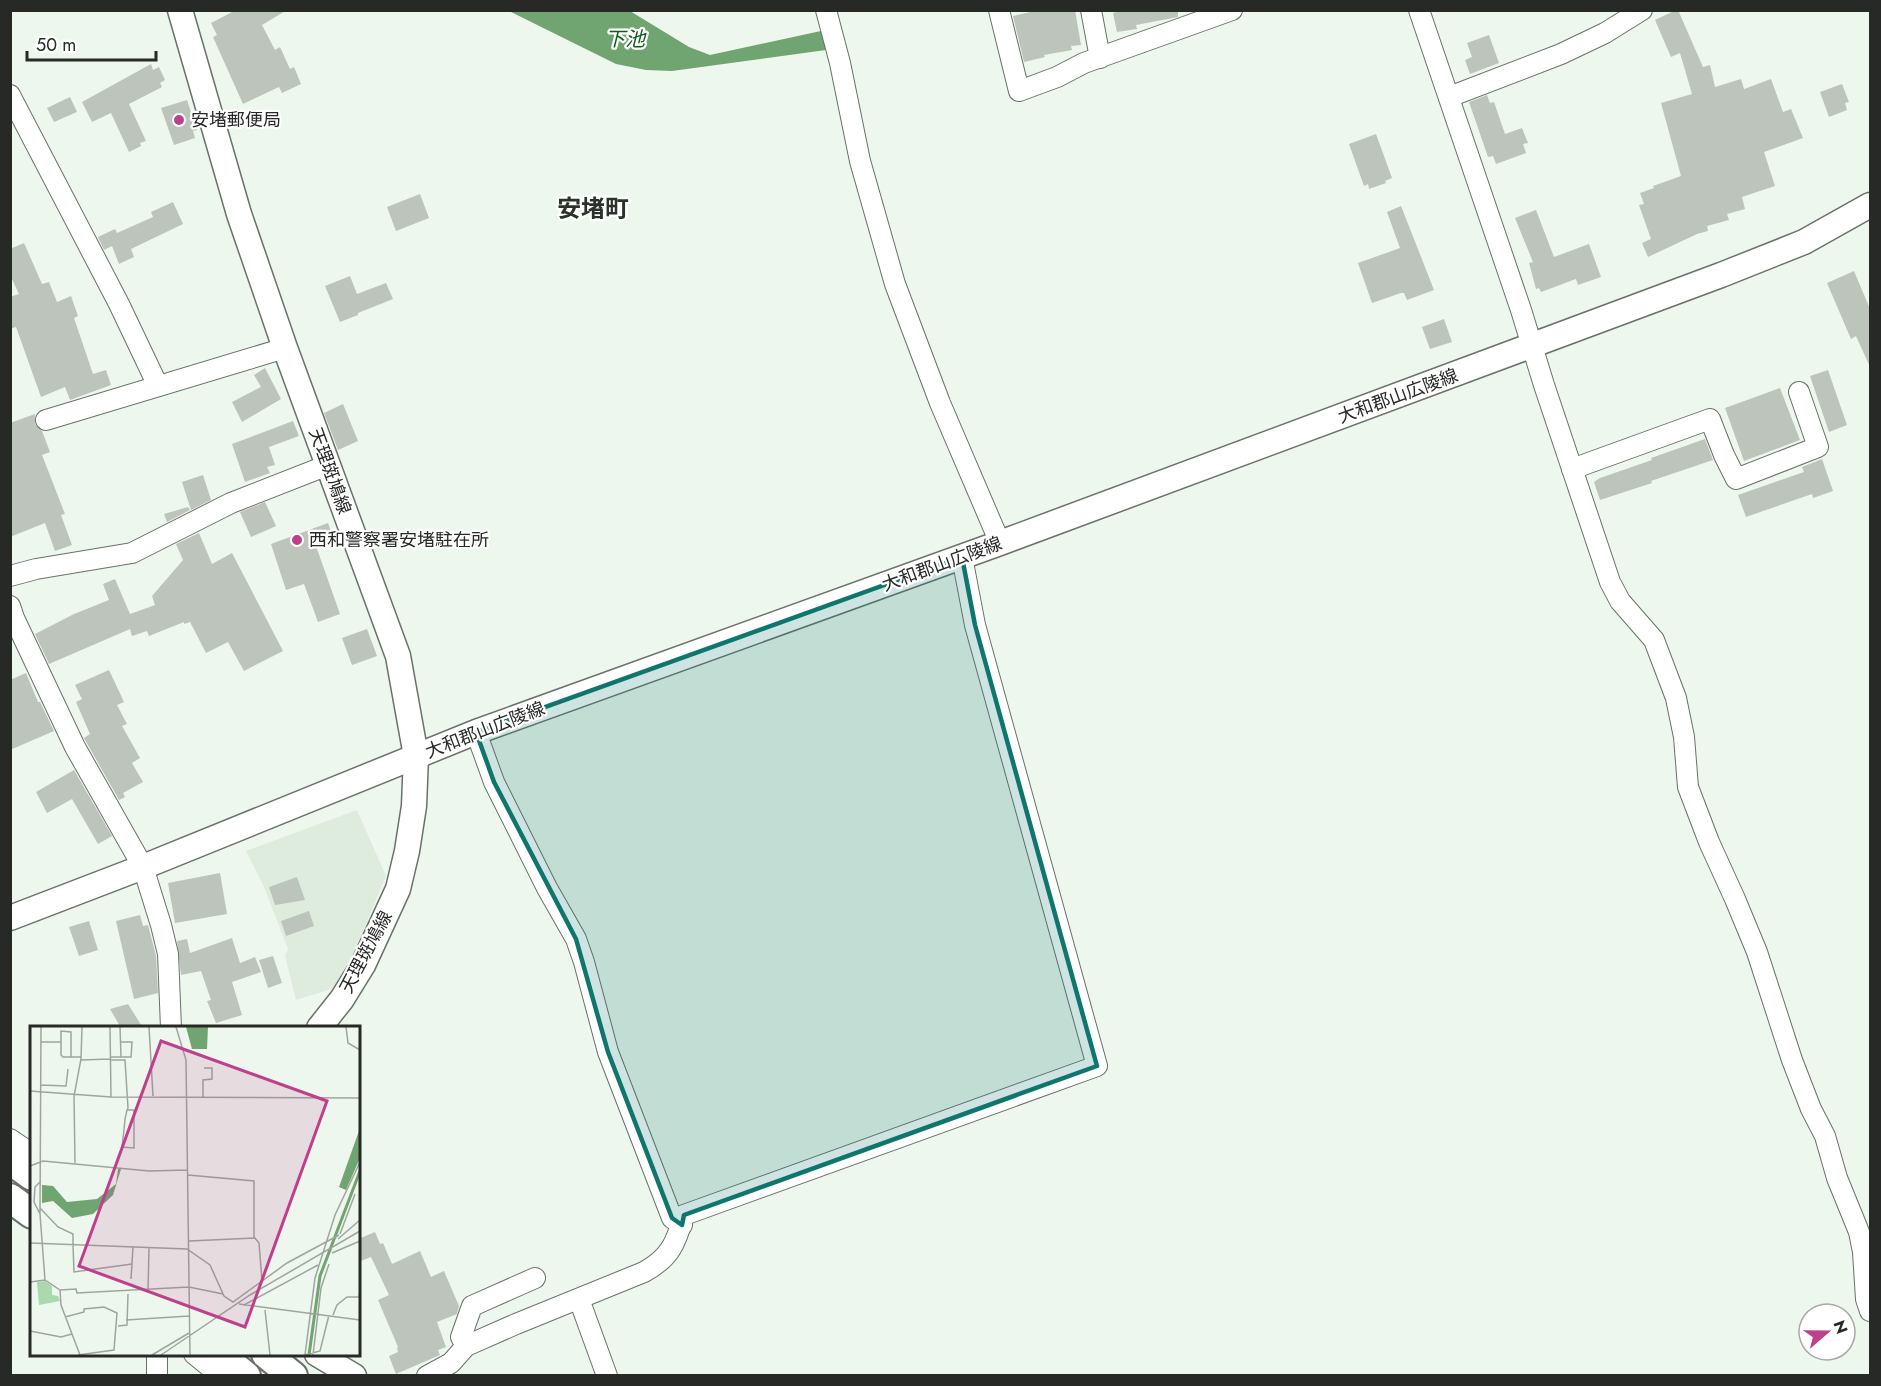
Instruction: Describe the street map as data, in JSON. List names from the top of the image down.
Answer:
{
  "streets": {
    "main road": ["大和郡山広陵線", "天理斑鳩線"]
  },
  "crossings": [
    ["大和郡山広陵線", "天理斑鳩線"]
  ],
  "districts": ["安堵町"],
  "water": ["下池"],
  "places": ["安堵郵便局", "西和警察署安堵駐在所"],
  "scale_bar": "50 m",
  "north": "right"
}
